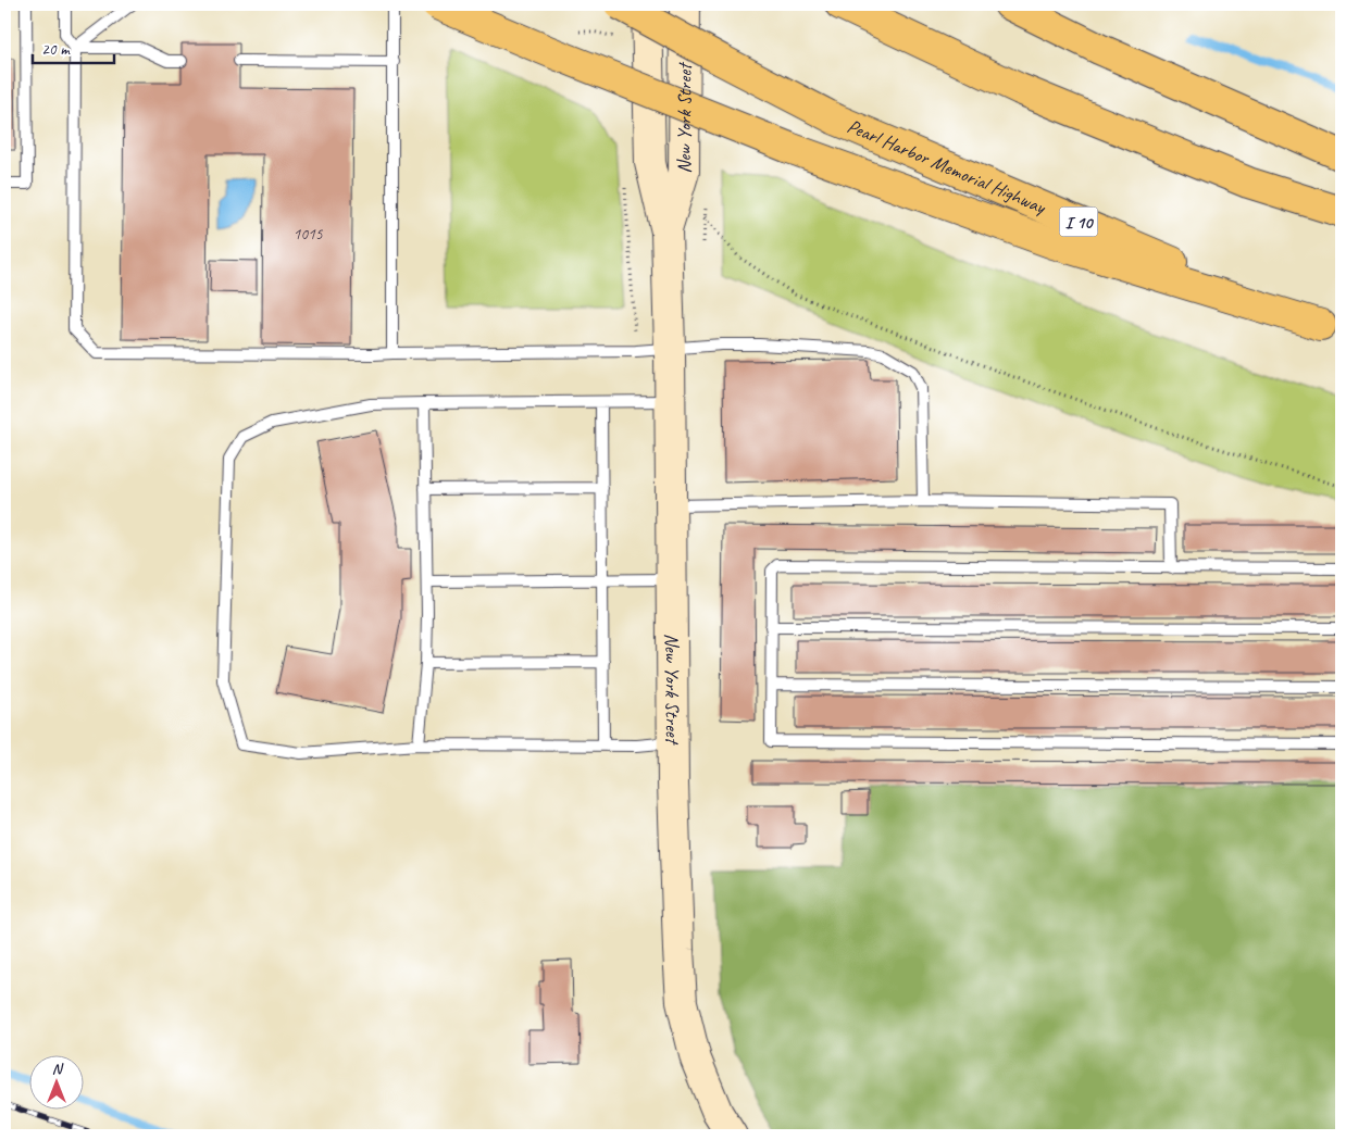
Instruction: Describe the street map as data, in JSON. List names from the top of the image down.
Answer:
{
  "streets": {
    "highway": ["Pearl Harbor Memorial Highway", "I 10"],
    "street": ["New York Street"]
  },
  "house_numbers": ["1015"],
  "scale_bar": "20 m",
  "north": "top"
}
